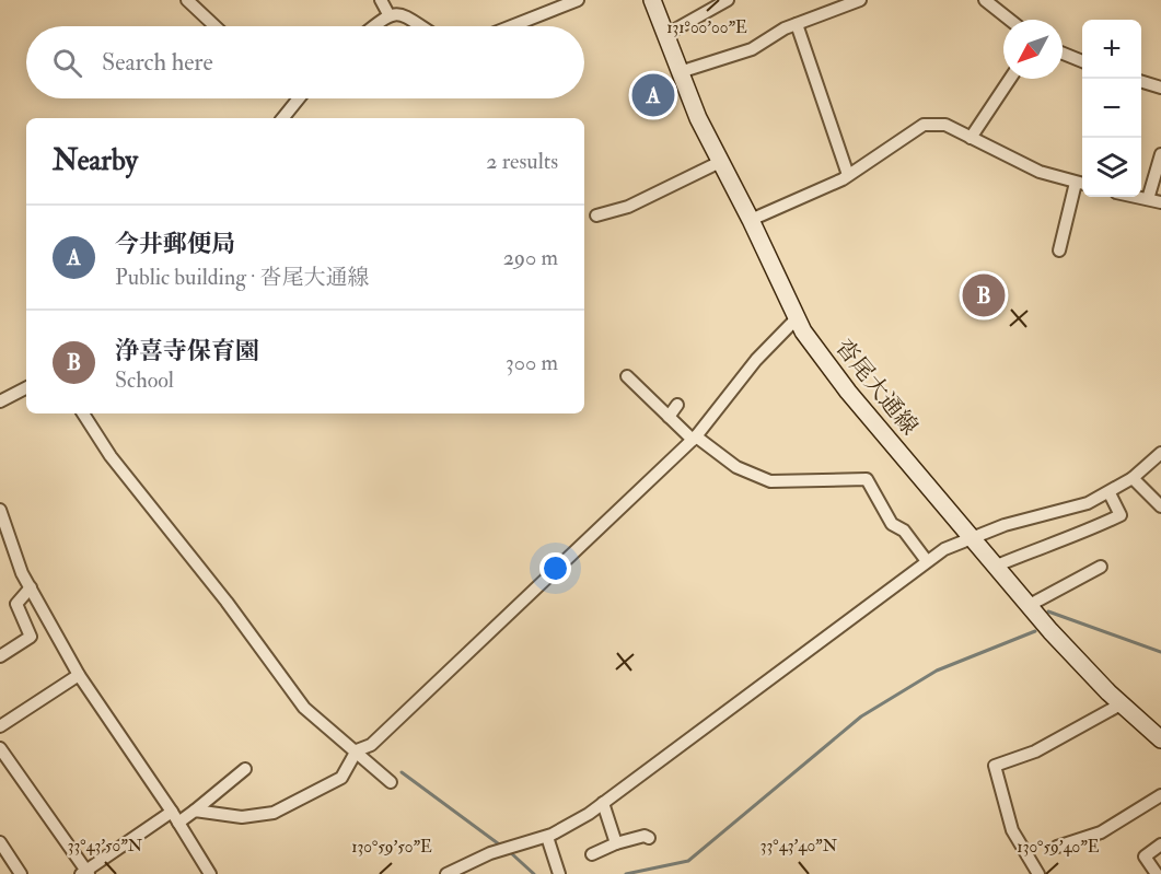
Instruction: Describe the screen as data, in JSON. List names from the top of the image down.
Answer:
{
  "streets": {
    "main road": ["沓尾大通線"]
  },
  "north": "bottom left",
  "page": {
    "map_buttons": ["+", "−"],
    "search": "Search here",
    "pins": ["A", "B"],
    "heading": ["Nearby", "2 results"],
    "list": [
      {
        "mark": "A",
        "name": "今井郵便局",
        "note": "Public building · 沓尾大通線",
        "value": "290 m"
      },
      {
        "mark": "B",
        "name": "浄喜寺保育園",
        "note": "School",
        "value": "300 m"
      }
    ]
  },
  "coordinates": [
    "131°00'00\"E",
    "33°43'50\"N",
    "33°43'40\"N",
    "130°59'50\"E",
    "130°59'40\"E"
  ]
}
